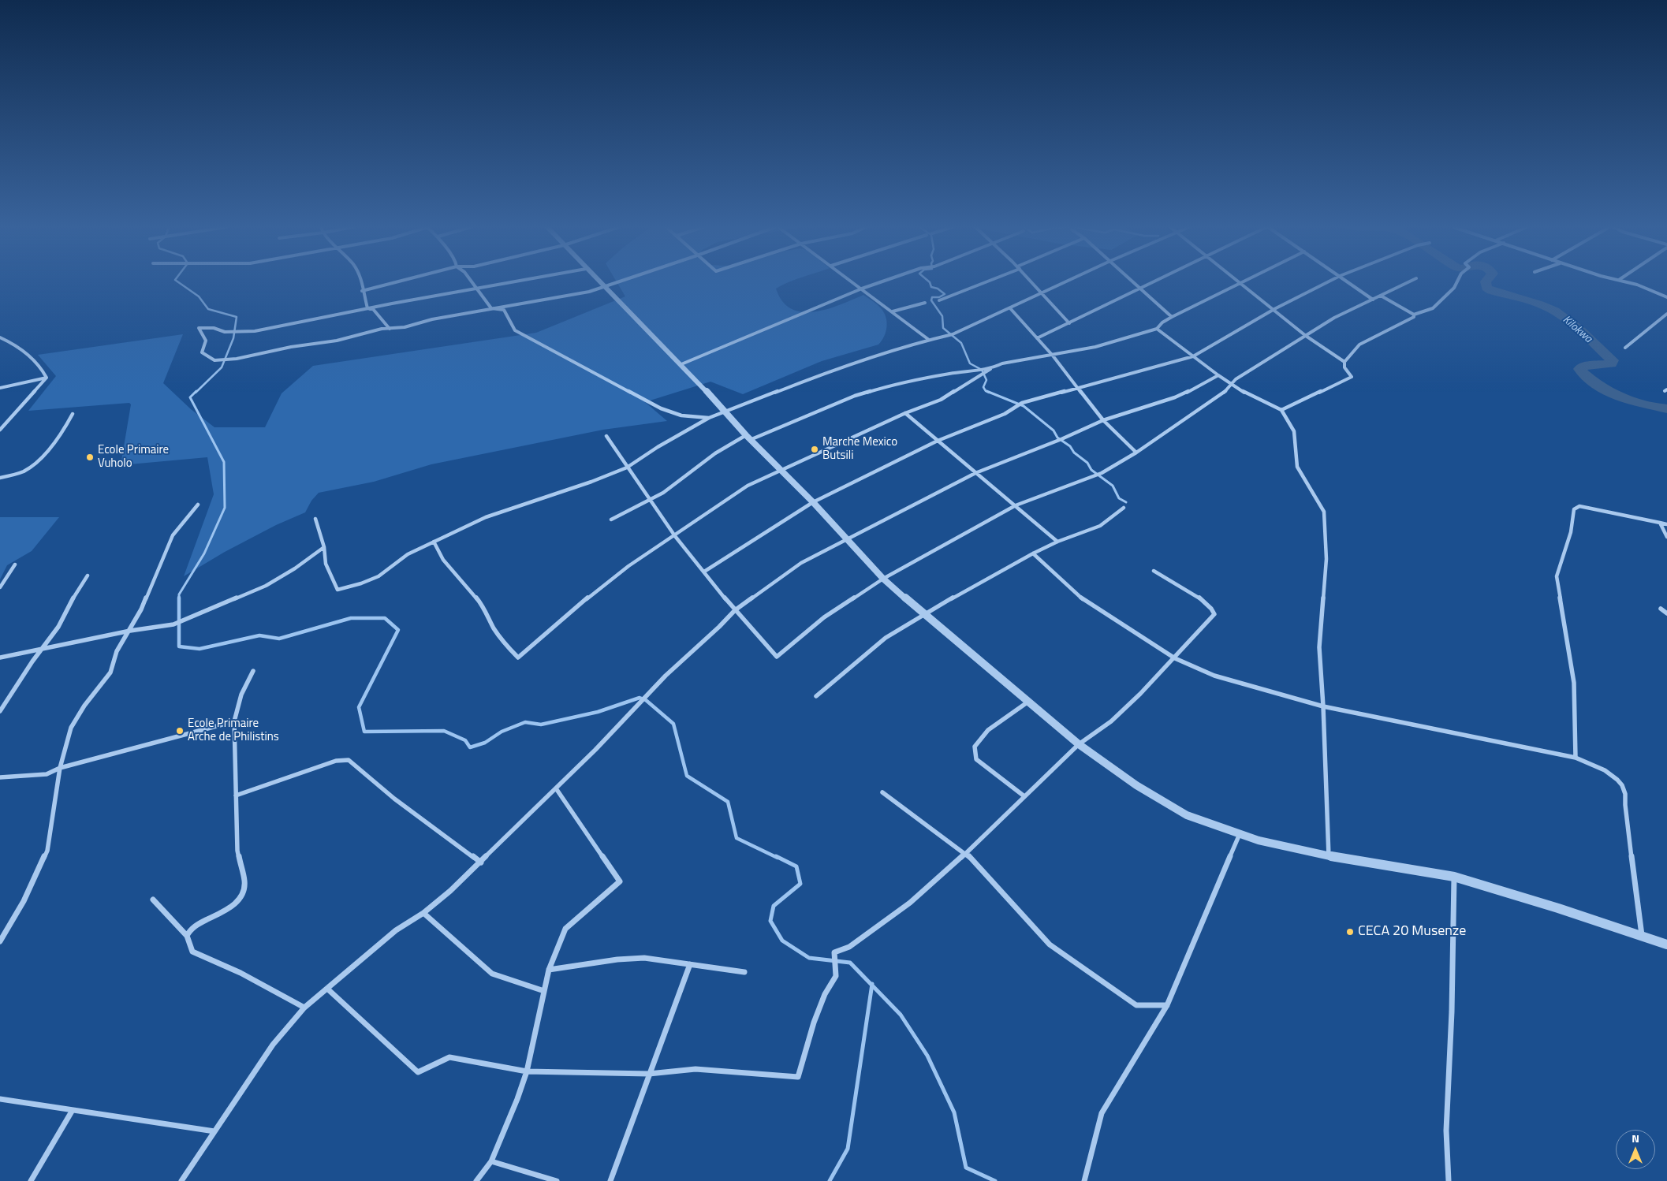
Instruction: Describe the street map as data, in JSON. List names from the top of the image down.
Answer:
{
  "water": ["Kilokwa"],
  "places": [
    "Marche Mexico Butsili",
    "Ecole Primaire Vuholo",
    "Ecole Primaire Arche de Philistins",
    "CECA 20 Musenze"
  ],
  "north": "top"
}
